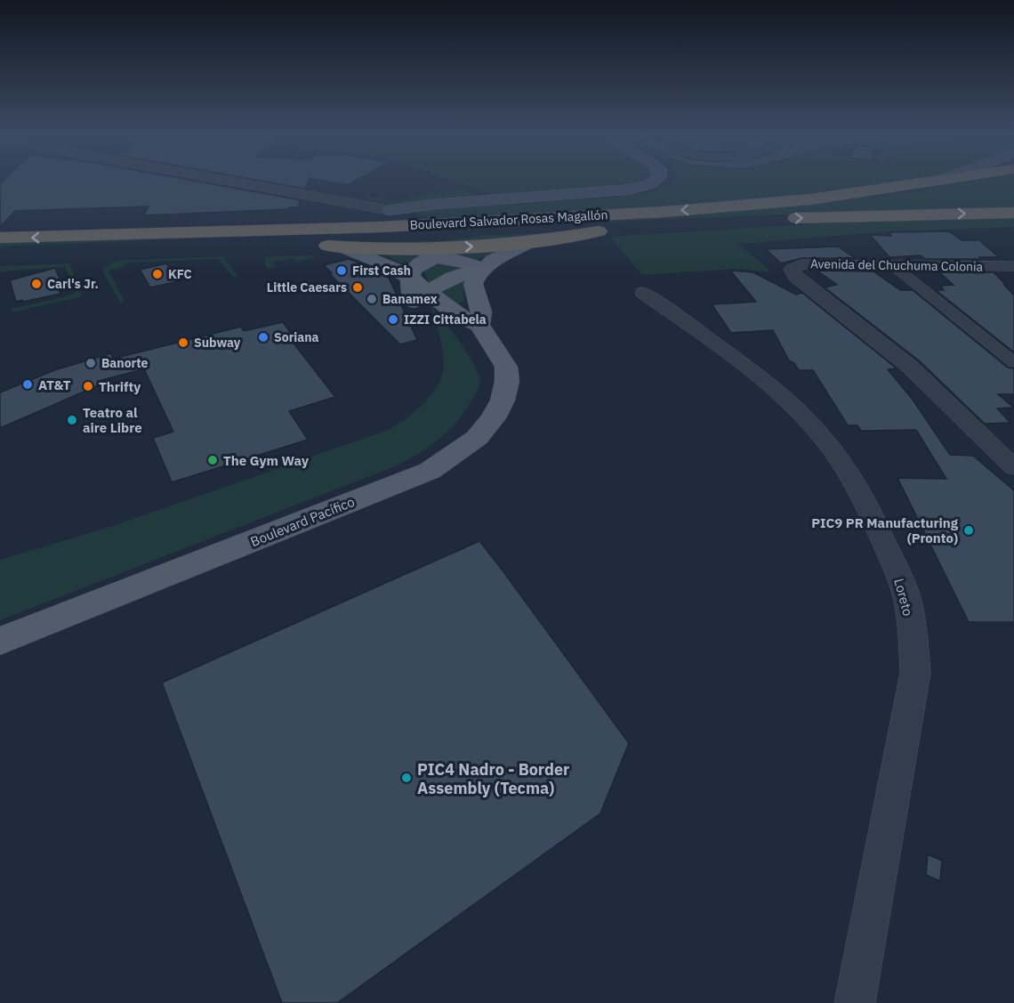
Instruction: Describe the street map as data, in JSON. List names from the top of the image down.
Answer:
{
  "streets": {
    "highway": ["Boulevard Salvador Rosas Magallón"],
    "main road": ["Boulevard Pacífico"],
    "street": ["Avenida del Chuchuma Colonia", "Loreto"]
  },
  "places": [
    "First Cash",
    "KFC",
    "Carl's Jr.",
    "Little Caesars",
    "Banamex",
    "IZZI Cittabela",
    "Soriana",
    "Subway",
    "Banorte",
    "AT&T",
    "Thrifty",
    "Teatro al aire Libre",
    "The Gym Way",
    "PIC9 PR Manufacturing (Pronto)",
    "PIC4 Nadro - Border Assembly (Tecma)"
  ]
}
